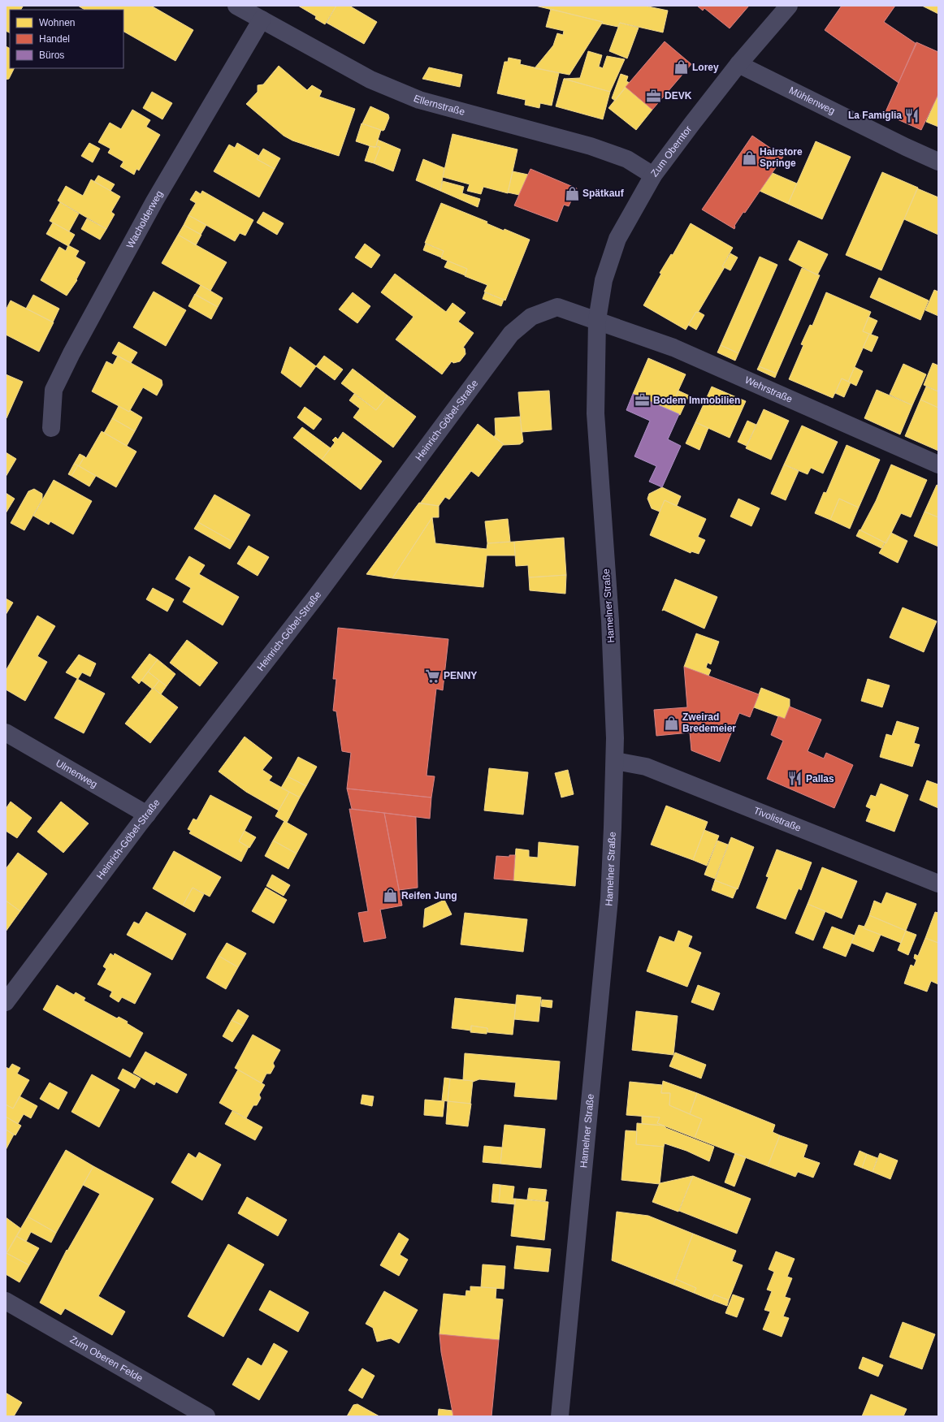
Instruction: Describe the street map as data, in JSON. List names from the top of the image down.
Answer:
{
  "streets": {
    "street": [
      "Mühlenweg",
      "Ellernstraße",
      "Zum Oberntor",
      "Wacholderweg",
      "Wehrstraße",
      "Heinrich-Göbel-Straße",
      "Hamelner Straße",
      "Ulmenweg",
      "Tivolistraße",
      "Zum Oberen Felde"
    ]
  },
  "crossings": [
    ["Mühlenweg", "Zum Oberntor"],
    ["Ellernstraße", "Zum Oberntor"],
    ["Ellernstraße", "Wacholderweg"],
    ["Zum Oberntor", "Wehrstraße"],
    ["Zum Oberntor", "Heinrich-Göbel-Straße"],
    ["Zum Oberntor", "Hamelner Straße"],
    ["Wehrstraße", "Heinrich-Göbel-Straße"],
    ["Wehrstraße", "Hamelner Straße"],
    ["Heinrich-Göbel-Straße", "Hamelner Straße"],
    ["Heinrich-Göbel-Straße", "Ulmenweg"],
    ["Hamelner Straße", "Tivolistraße"]
  ],
  "places": {
    "shop": [
      "Lorey",
      "Hairstore Springe",
      "Spätkauf",
      "Zweirad Bredemeier",
      "Reifen Jung"
    ],
    "office": ["DEVK", "Bodem Immobilien"],
    "restaurant": ["La Famiglia", "Pallas"],
    "supermarket": ["PENNY"]
  },
  "legend": ["Wohnen", "Handel", "Büros"]
}
